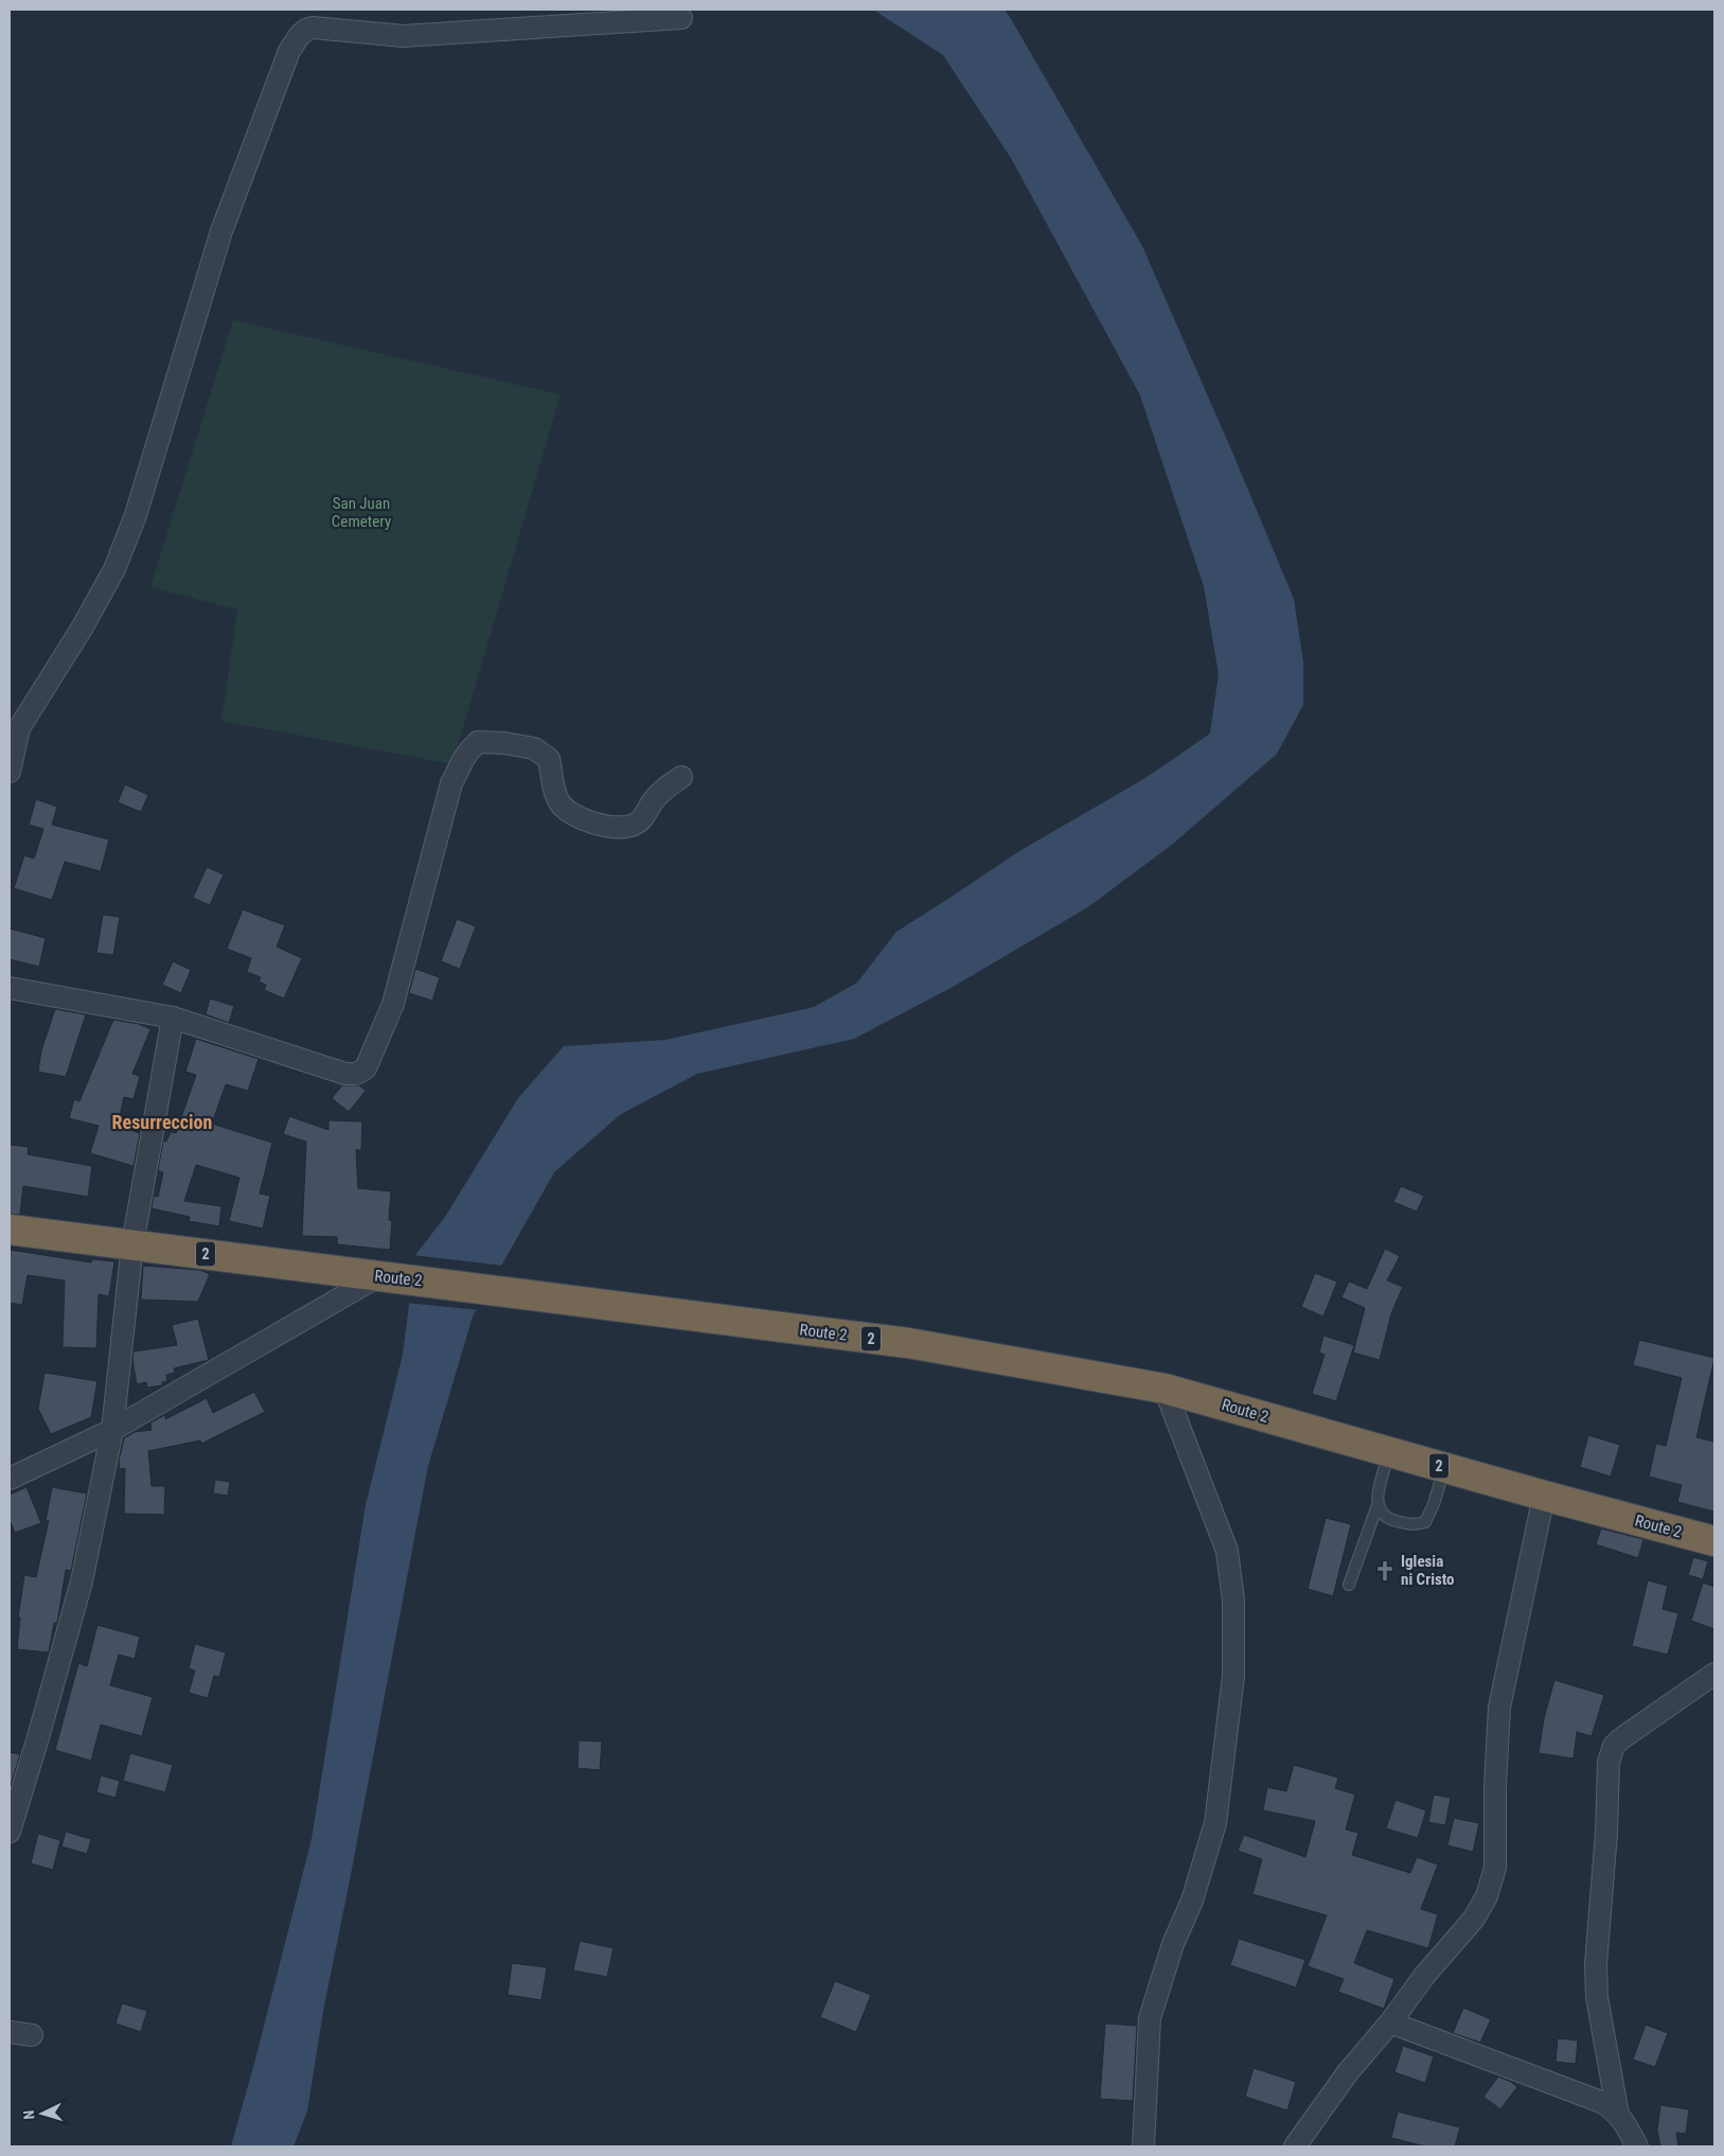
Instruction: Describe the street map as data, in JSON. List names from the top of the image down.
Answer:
{
  "streets": {
    "highway": ["2", "Route 2"]
  },
  "districts": ["Resurreccion"],
  "parks": ["San Juan Cemetery"],
  "places": {
    "church": ["Iglesia ni Cristo"]
  },
  "north": "left"
}
